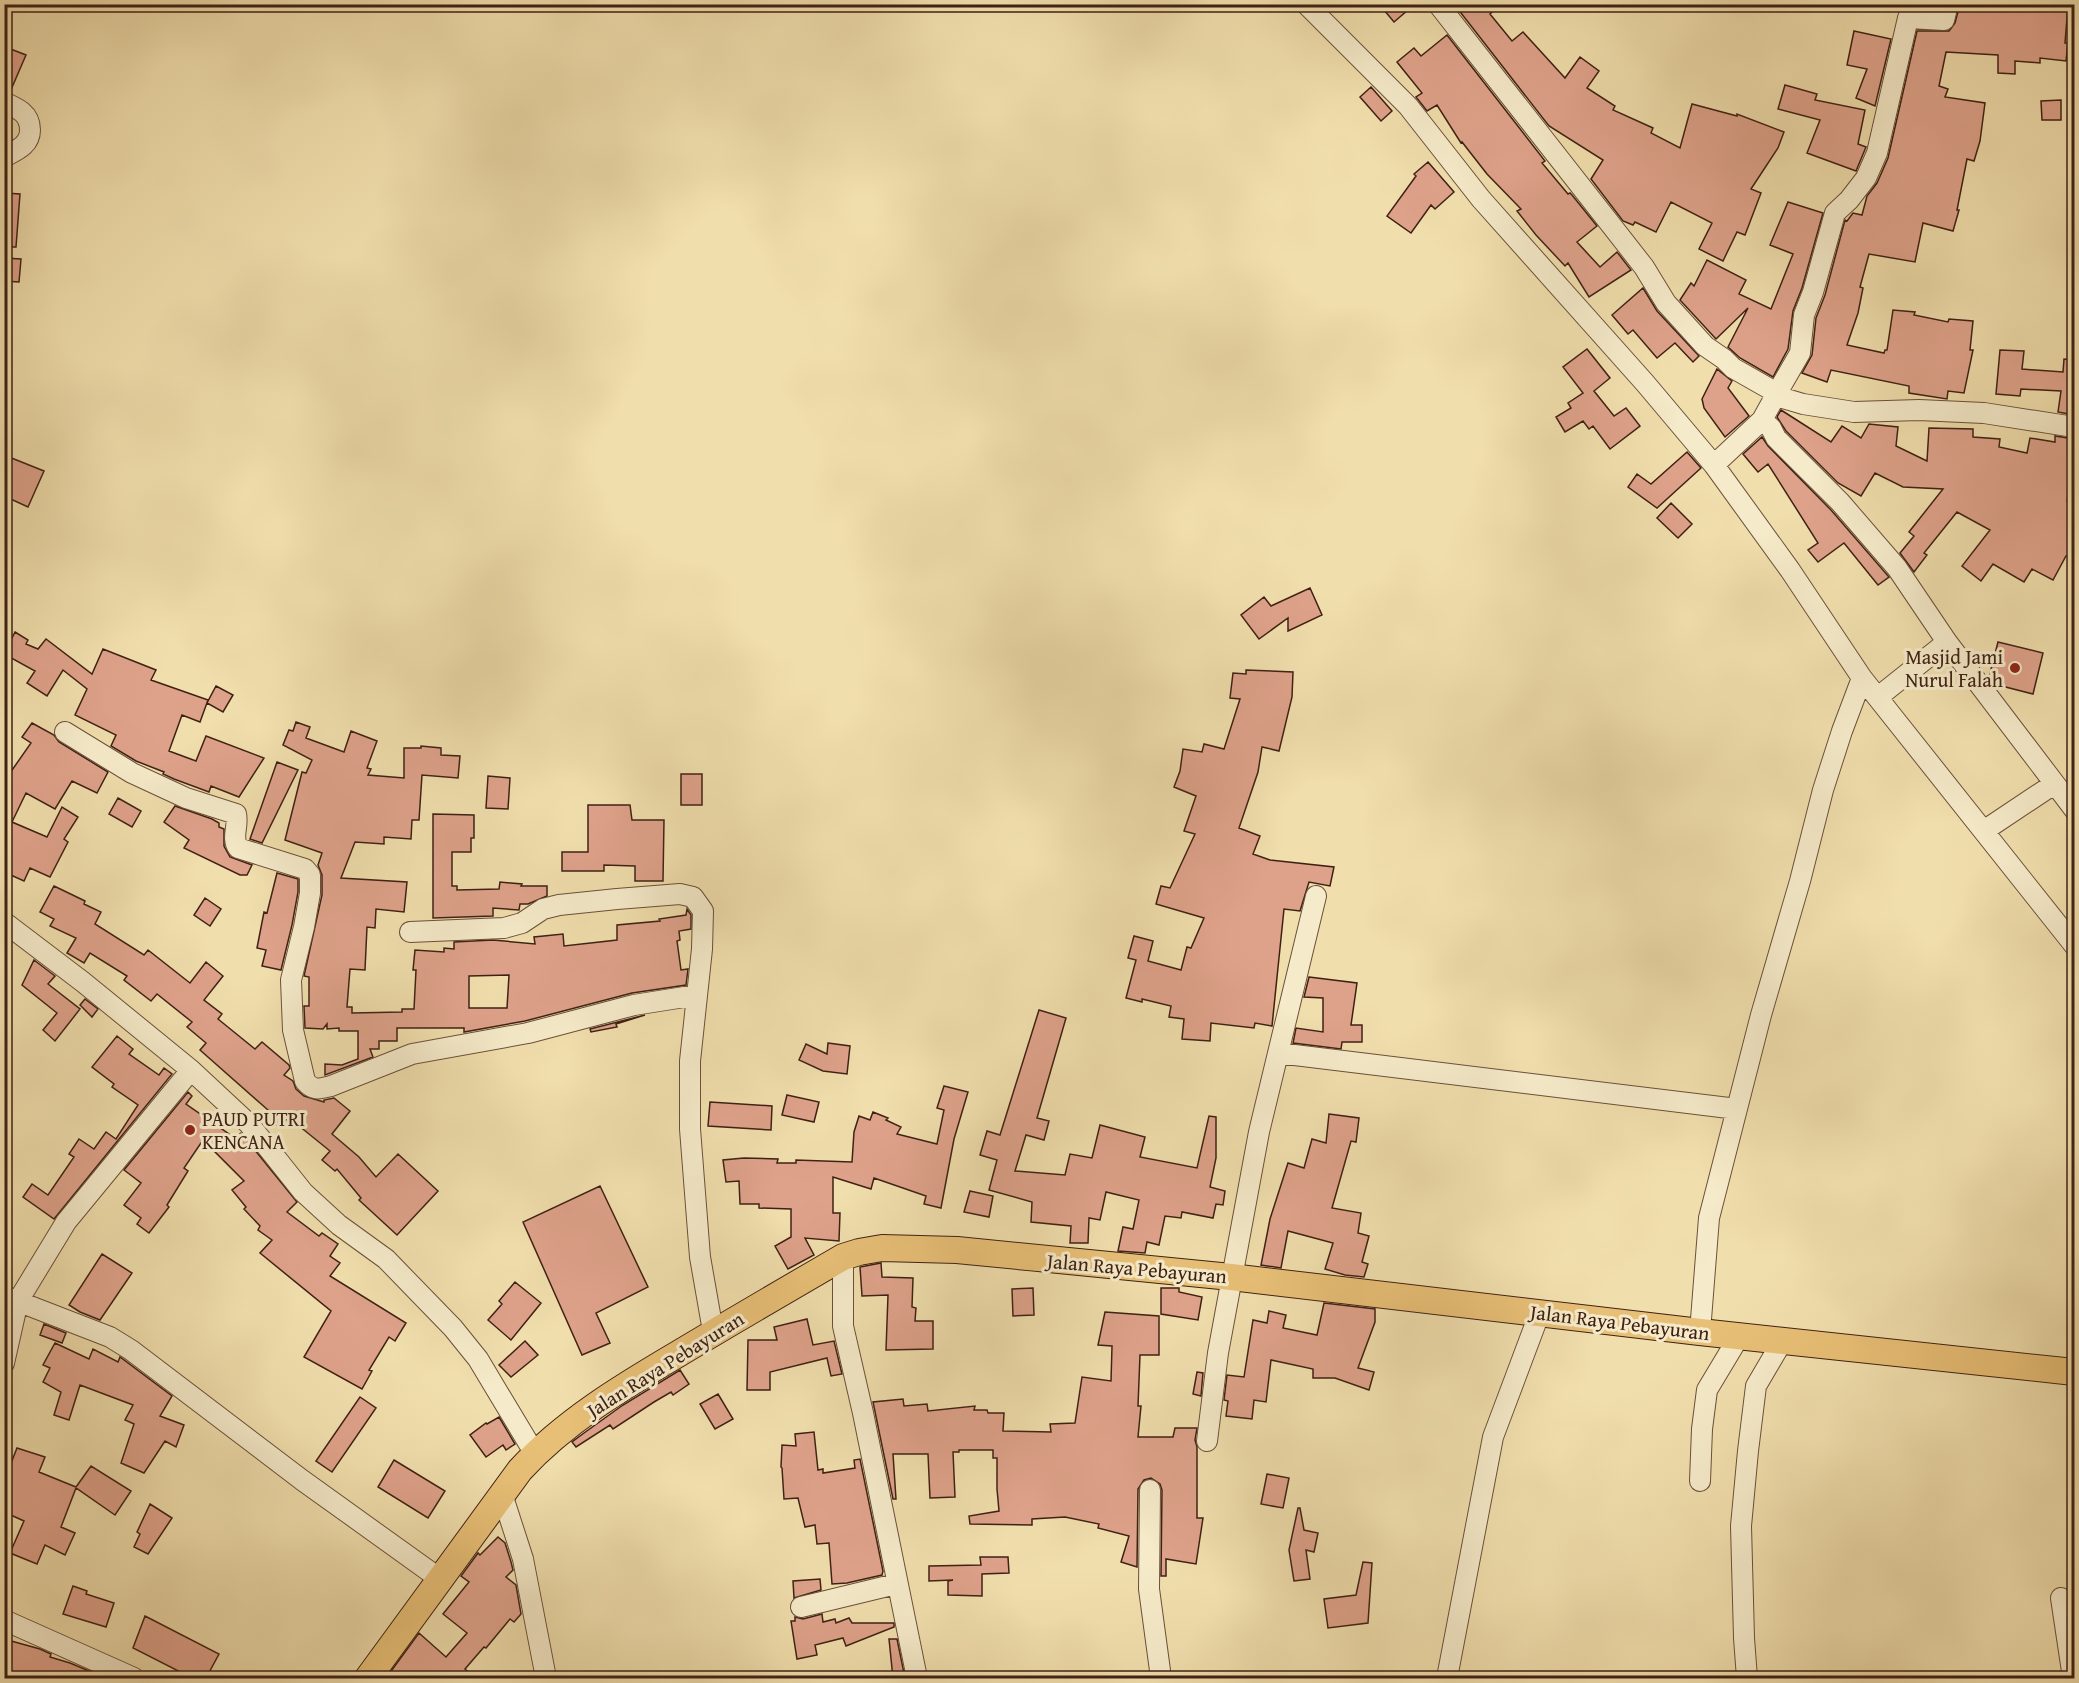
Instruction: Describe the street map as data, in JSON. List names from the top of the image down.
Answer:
{
  "streets": {
    "main road": ["Jalan Raya Pebayuran"]
  },
  "places": ["Masjid Jami Nurul Falah", "PAUD PUTRI KENCANA"]
}
